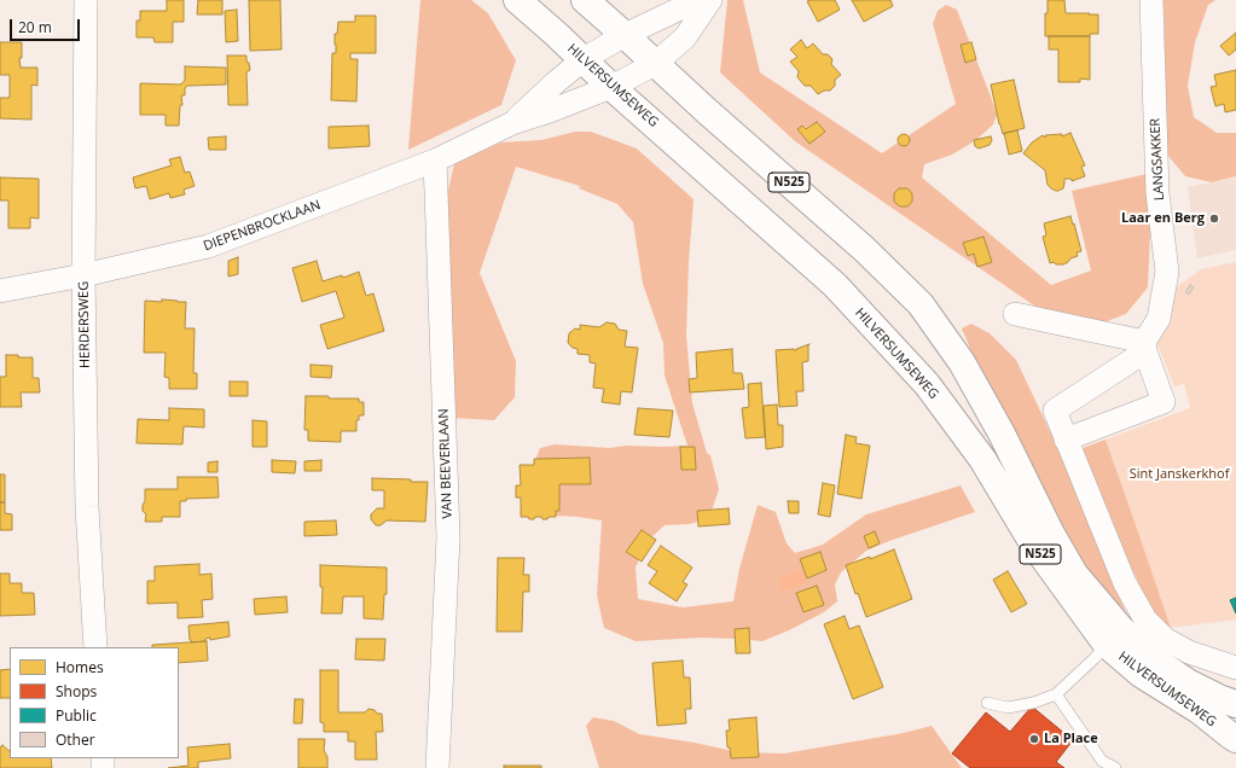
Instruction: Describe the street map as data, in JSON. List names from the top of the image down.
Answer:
{
  "streets": {
    "main road": ["HILVERSUMSEWEG", "N525"],
    "street": [
      "LANGSAKKER",
      "DIEPENBROCKLAAN",
      "HERDERSWEG",
      "VAN BEEVERLAAN"
    ]
  },
  "crossings": [
    ["HILVERSUMSEWEG", "DIEPENBROCKLAAN"],
    ["DIEPENBROCKLAAN", "HERDERSWEG"],
    ["DIEPENBROCKLAAN", "VAN BEEVERLAAN"]
  ],
  "parks": ["Sint Janskerkhof"],
  "places": ["Laar en Berg", "La Place"],
  "legend": [
    "Homes",
    "Shops",
    "Public",
    "Other"
  ],
  "scale_bar": "20 m"
}
